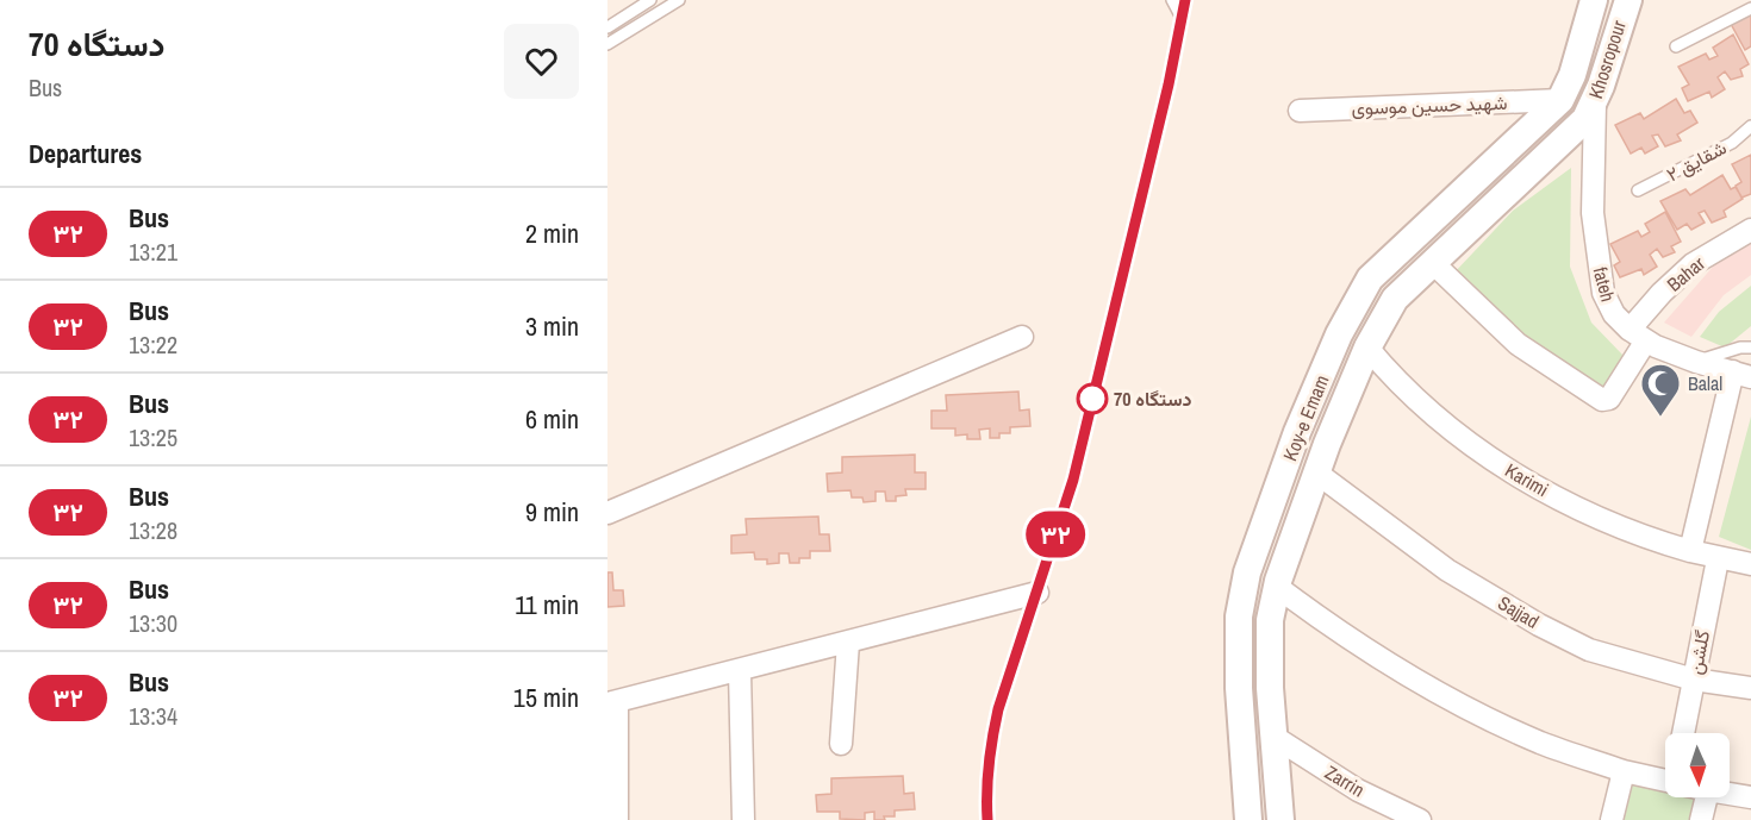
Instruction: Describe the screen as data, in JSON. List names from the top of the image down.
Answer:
{
  "streets": {
    "street": [
      "Khosropour",
      "شهید حسین موسوی",
      "Bahar",
      "fateh",
      "Koy-e Emam",
      "Karimi",
      "Sajjad",
      "گلشن",
      "Zarrin"
    ],
    "lane": ["شقایق ۲"]
  },
  "crossings": [
    ["Khosropour", "شهید حسین موسوی"],
    ["Khosropour", "fateh"],
    ["Khosropour", "Koy-e Emam"],
    ["شهید حسین موسوی", "Koy-e Emam"],
    ["Bahar", "fateh"],
    ["Bahar", "Koy-e Emam"],
    ["fateh", "Koy-e Emam"],
    ["Koy-e Emam", "Karimi"],
    ["Koy-e Emam", "Sajjad"],
    ["Koy-e Emam", "Zarrin"],
    ["Karimi", "گلشن"],
    ["Sajjad", "گلشن"]
  ],
  "places": {
    "other": ["70 دستگاه"],
    "mosque": ["Balal"]
  },
  "lines": ["bus line ۳۲"],
  "north": "bottom",
  "page": {
    "heading": [
      ["70 دستگاه", "Bus"],
      "Departures"
    ],
    "on_map": "۳۲",
    "list": [
      {
        "mark": "۳۲",
        "name": "Bus",
        "note": "13:21",
        "value": "2 min"
      },
      {
        "mark": "۳۲",
        "name": "Bus",
        "note": "13:22",
        "value": "3 min"
      },
      {
        "mark": "۳۲",
        "name": "Bus",
        "note": "13:25",
        "value": "6 min"
      },
      {
        "mark": "۳۲",
        "name": "Bus",
        "note": "13:28",
        "value": "9 min"
      },
      {
        "mark": "۳۲",
        "name": "Bus",
        "note": "13:30",
        "value": "11 min"
      },
      {
        "mark": "۳۲",
        "name": "Bus",
        "note": "13:34",
        "value": "15 min"
      }
    ]
  }
}
